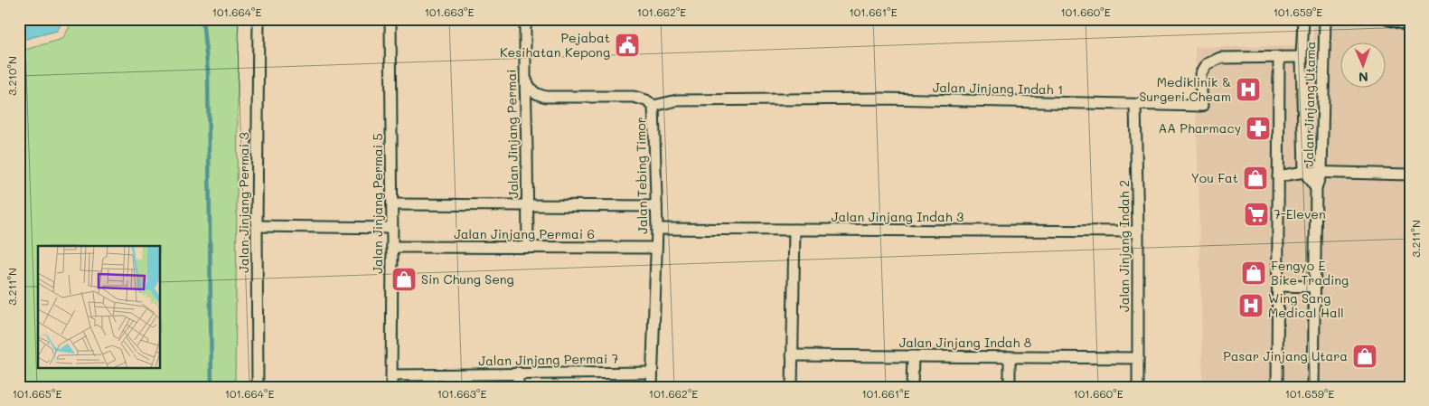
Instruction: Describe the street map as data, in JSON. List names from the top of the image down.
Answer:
{
  "streets": {
    "street": [
      "Jalan Jinjang Indah 1",
      "Jalan Jinjang Utama",
      "Jalan Jinjang Permai",
      "Jalan Tebing Timor",
      "Jalan Jinjang Permai 3",
      "Jalan Jinjang Permai 5",
      "Jalan Jinjang Indah 3",
      "Jalan Jinjang Permai 6",
      "Jalan Jinjang Indah 2",
      "Jalan Jinjang Indah 8",
      "Jalan Jinjang Permai 7"
    ]
  },
  "crossings": [
    ["Jalan Jinjang Indah 1", "Jalan Jinjang Utama"],
    ["Jalan Jinjang Indah 1", "Jalan Tebing Timor"],
    ["Jalan Jinjang Indah 1", "Jalan Jinjang Indah 2"],
    ["Jalan Jinjang Permai", "Jalan Tebing Timor"],
    ["Jalan Jinjang Permai", "Jalan Jinjang Permai 6"],
    ["Jalan Tebing Timor", "Jalan Jinjang Indah 3"],
    ["Jalan Tebing Timor", "Jalan Jinjang Permai 6"],
    ["Jalan Tebing Timor", "Jalan Jinjang Permai 7"],
    ["Jalan Jinjang Permai 5", "Jalan Jinjang Permai 6"],
    ["Jalan Jinjang Permai 5", "Jalan Jinjang Permai 7"],
    ["Jalan Jinjang Indah 3", "Jalan Jinjang Indah 2"],
    ["Jalan Jinjang Indah 2", "Jalan Jinjang Indah 8"]
  ],
  "places": {
    "public building": ["Pejabat Kesihatan Kepong"],
    "hospital": ["Mediklinik & Surgeri Cheam", "Wing Sang Medical Hall"],
    "pharmacy": ["AA Pharmacy"],
    "shop": [
      "You Fat",
      "Fengyo E Bike Trading",
      "Sin Chung Seng",
      "Pasar Jinjang Utara"
    ],
    "supermarket": ["7-Eleven"]
  },
  "north": "bottom",
  "coordinates": [
    "101.664°E",
    "101.663°E",
    "101.662°E",
    "101.661°E",
    "101.660°E",
    "101.659°E",
    "3.210°N",
    "3.211°N",
    "101.665°E"
  ]
}
